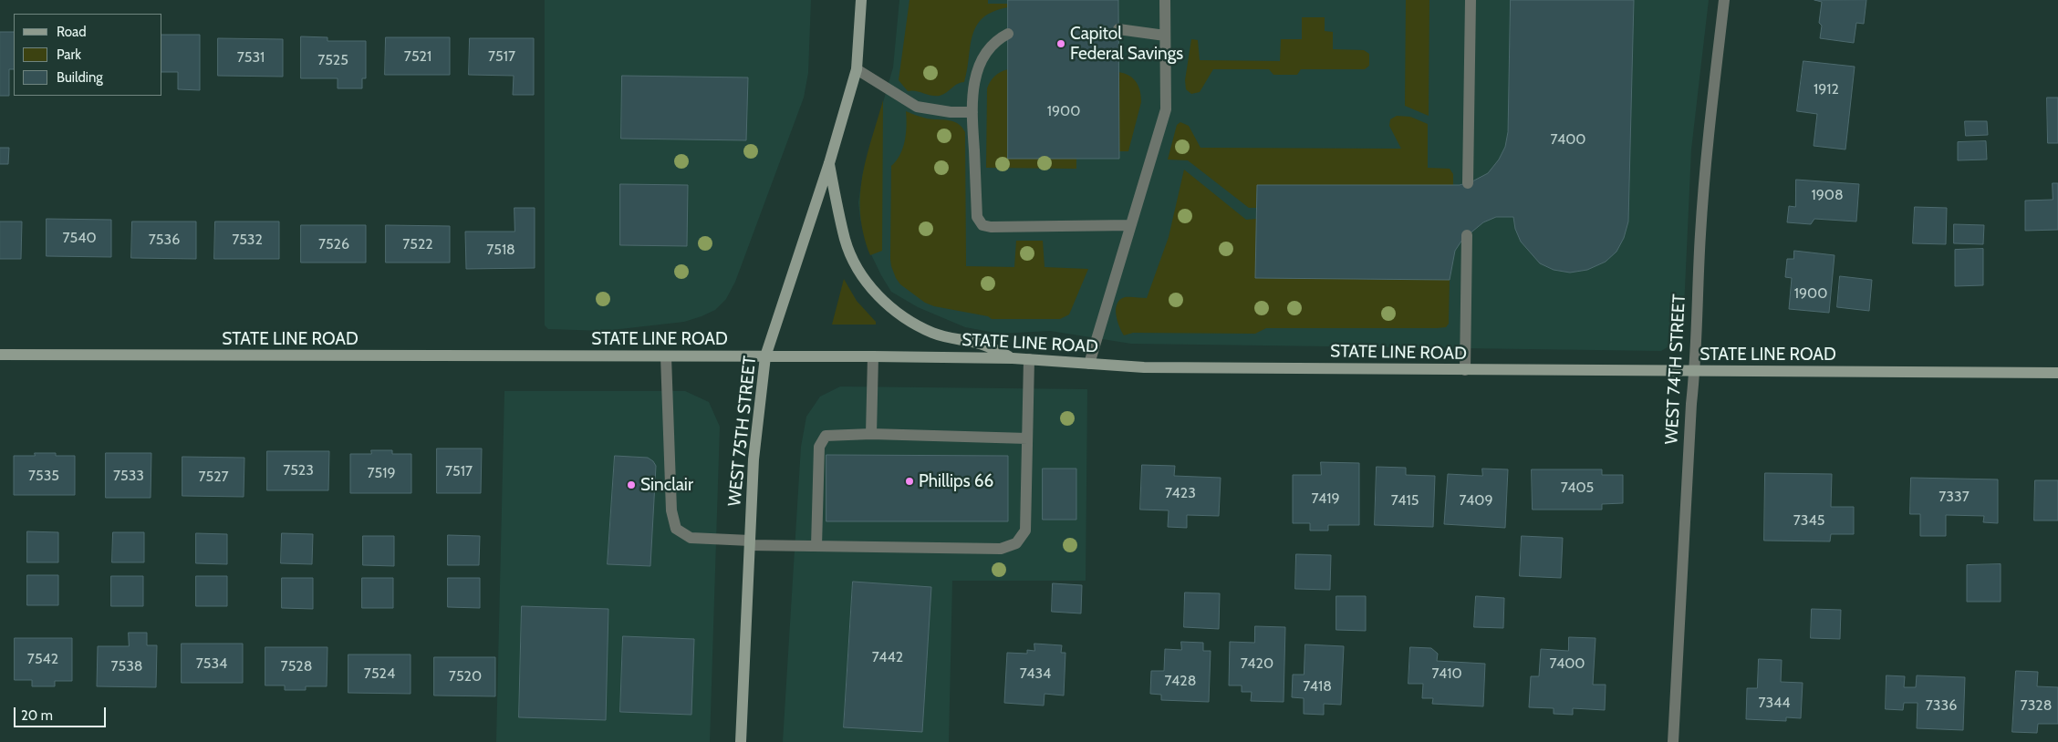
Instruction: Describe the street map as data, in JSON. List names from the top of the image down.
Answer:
{
  "streets": {
    "main road": ["STATE LINE ROAD", "WEST 75TH STREET"],
    "street": ["WEST 74TH STREET"]
  },
  "crossings": [
    ["STATE LINE ROAD", "WEST 74TH STREET"],
    ["STATE LINE ROAD", "WEST 75TH STREET"]
  ],
  "places": ["Capitol Federal Savings", "Phillips 66", "Sinclair"],
  "house_numbers": [
    "7521",
    "7517",
    "7531",
    "7525",
    "1912",
    "1900",
    "7400",
    "1908",
    "7540",
    "7536",
    "7532",
    "7526",
    "7522",
    "7518",
    "1900",
    "7523",
    "7517",
    "7519",
    "7535",
    "7533",
    "7527",
    "7405",
    "7423",
    "7337",
    "7419",
    "7415",
    "7409",
    "7345",
    "7442",
    "7542",
    "7534",
    "7420",
    "7400",
    "7538",
    "7528",
    "7524",
    "7434",
    "7410",
    "7520",
    "7428",
    "7418",
    "7344",
    "7336",
    "7328"
  ],
  "legend": ["Road", "Park", "Building"],
  "scale_bar": "20 m"
}
